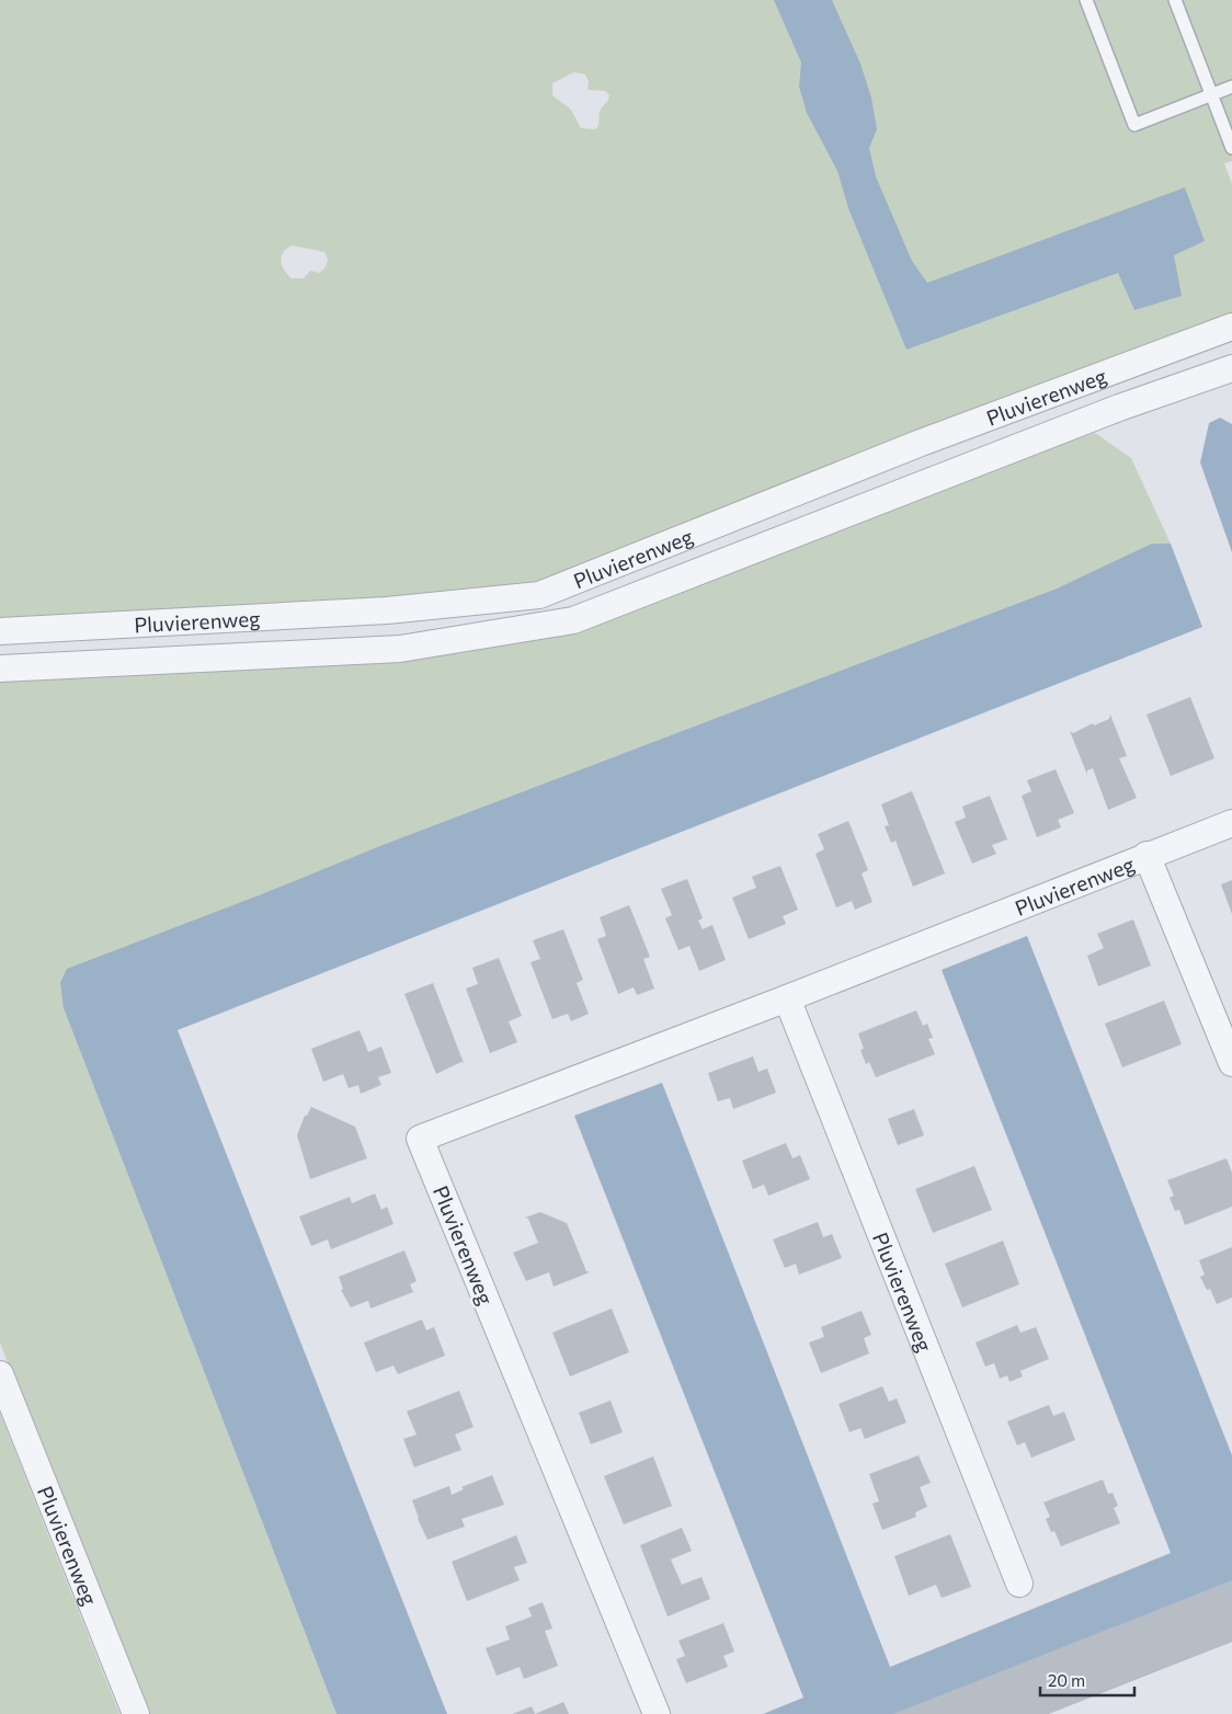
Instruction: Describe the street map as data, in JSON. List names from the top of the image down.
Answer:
{
  "streets": {
    "street": ["Pluvierenweg"]
  },
  "scale_bar": "20 m"
}
